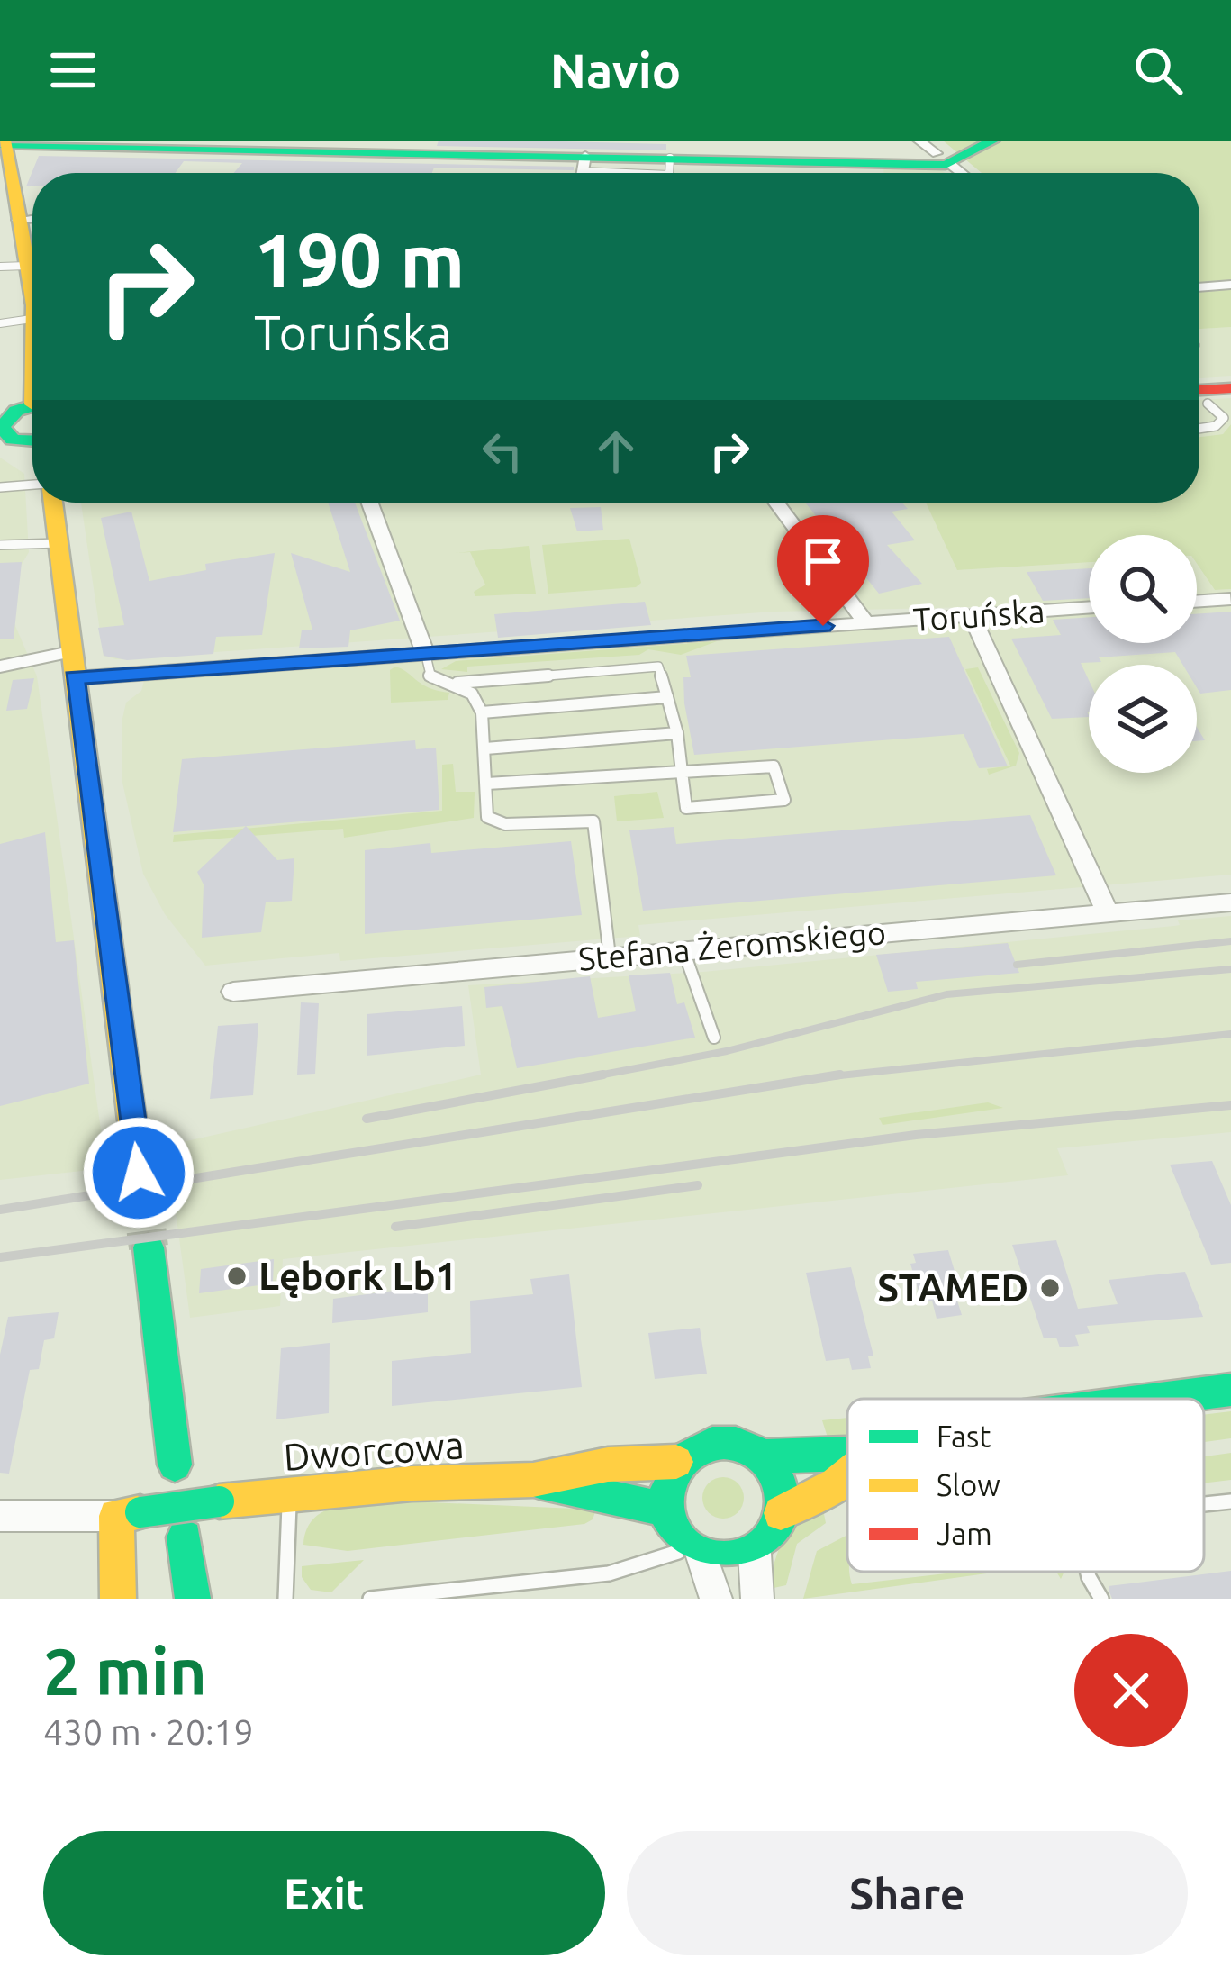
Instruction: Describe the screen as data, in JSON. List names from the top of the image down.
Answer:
{
  "streets": {
    "street": ["Toruńska", "Stefana Żeromskiego", "Dworcowa"]
  },
  "places": ["Lębork Lb1", "STAMED"],
  "legend": ["Fast", "Slow", "Jam"],
  "page": {
    "header": "Navio",
    "turn": ["190 m", "Toruńska"],
    "heading": ["2 min", "430 m · 20:19"],
    "buttons": ["Exit", "Share"]
  }
}
